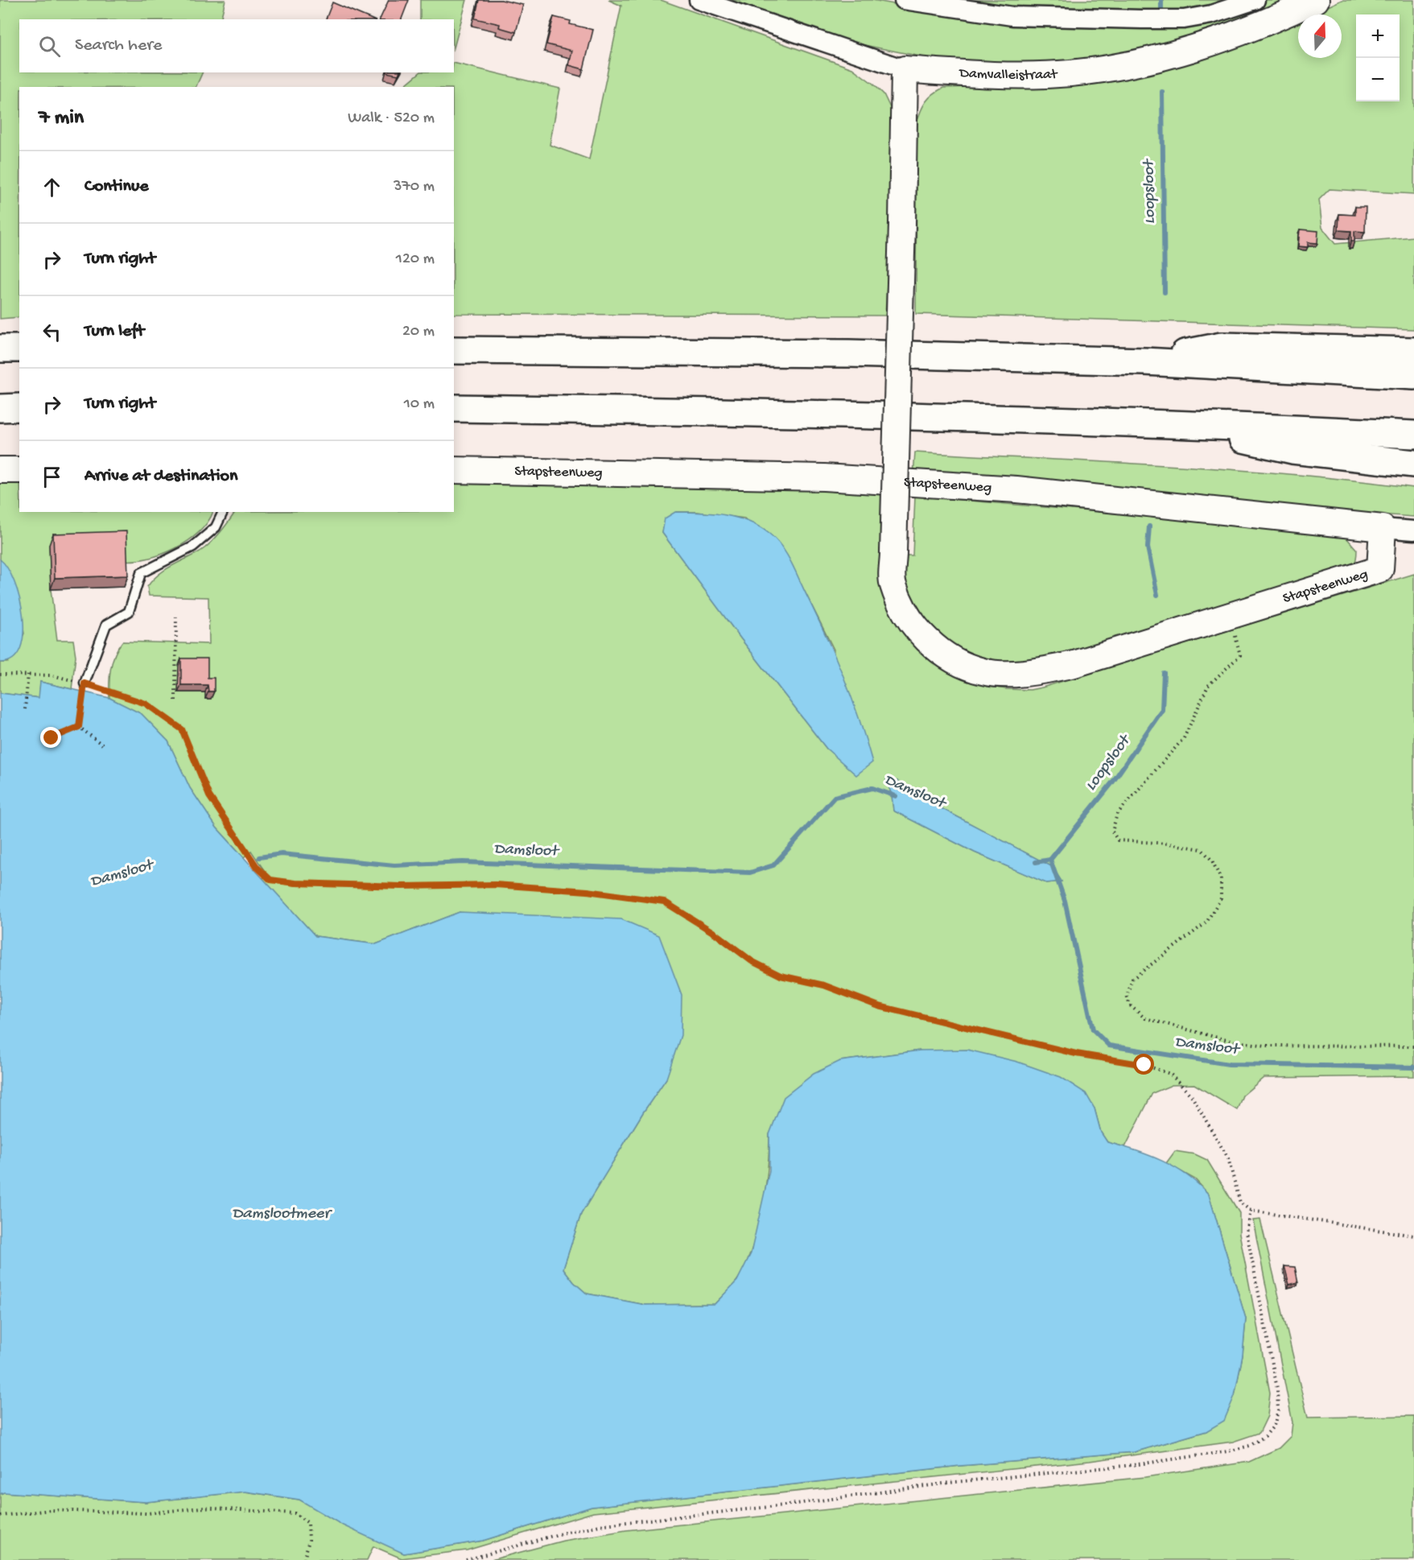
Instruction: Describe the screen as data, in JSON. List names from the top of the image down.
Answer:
{
  "streets": {
    "street": ["Damvalleistraat", "Stapsteenweg"]
  },
  "crossings": [
    ["Damvalleistraat", "Stapsteenweg"]
  ],
  "water": ["Loopsloot", "Damsloot", "Damslootmeer"],
  "north": "top",
  "page": {
    "map_buttons": ["+", "−"],
    "search": "Search here",
    "heading": ["7 min", "Walk · 520 m"],
    "list": [
      ["Continue", "370 m"],
      ["Turn right", "120 m"],
      ["Turn left", "20 m"],
      ["Turn right", "10 m"],
      "Arrive at destination"
    ]
  }
}
